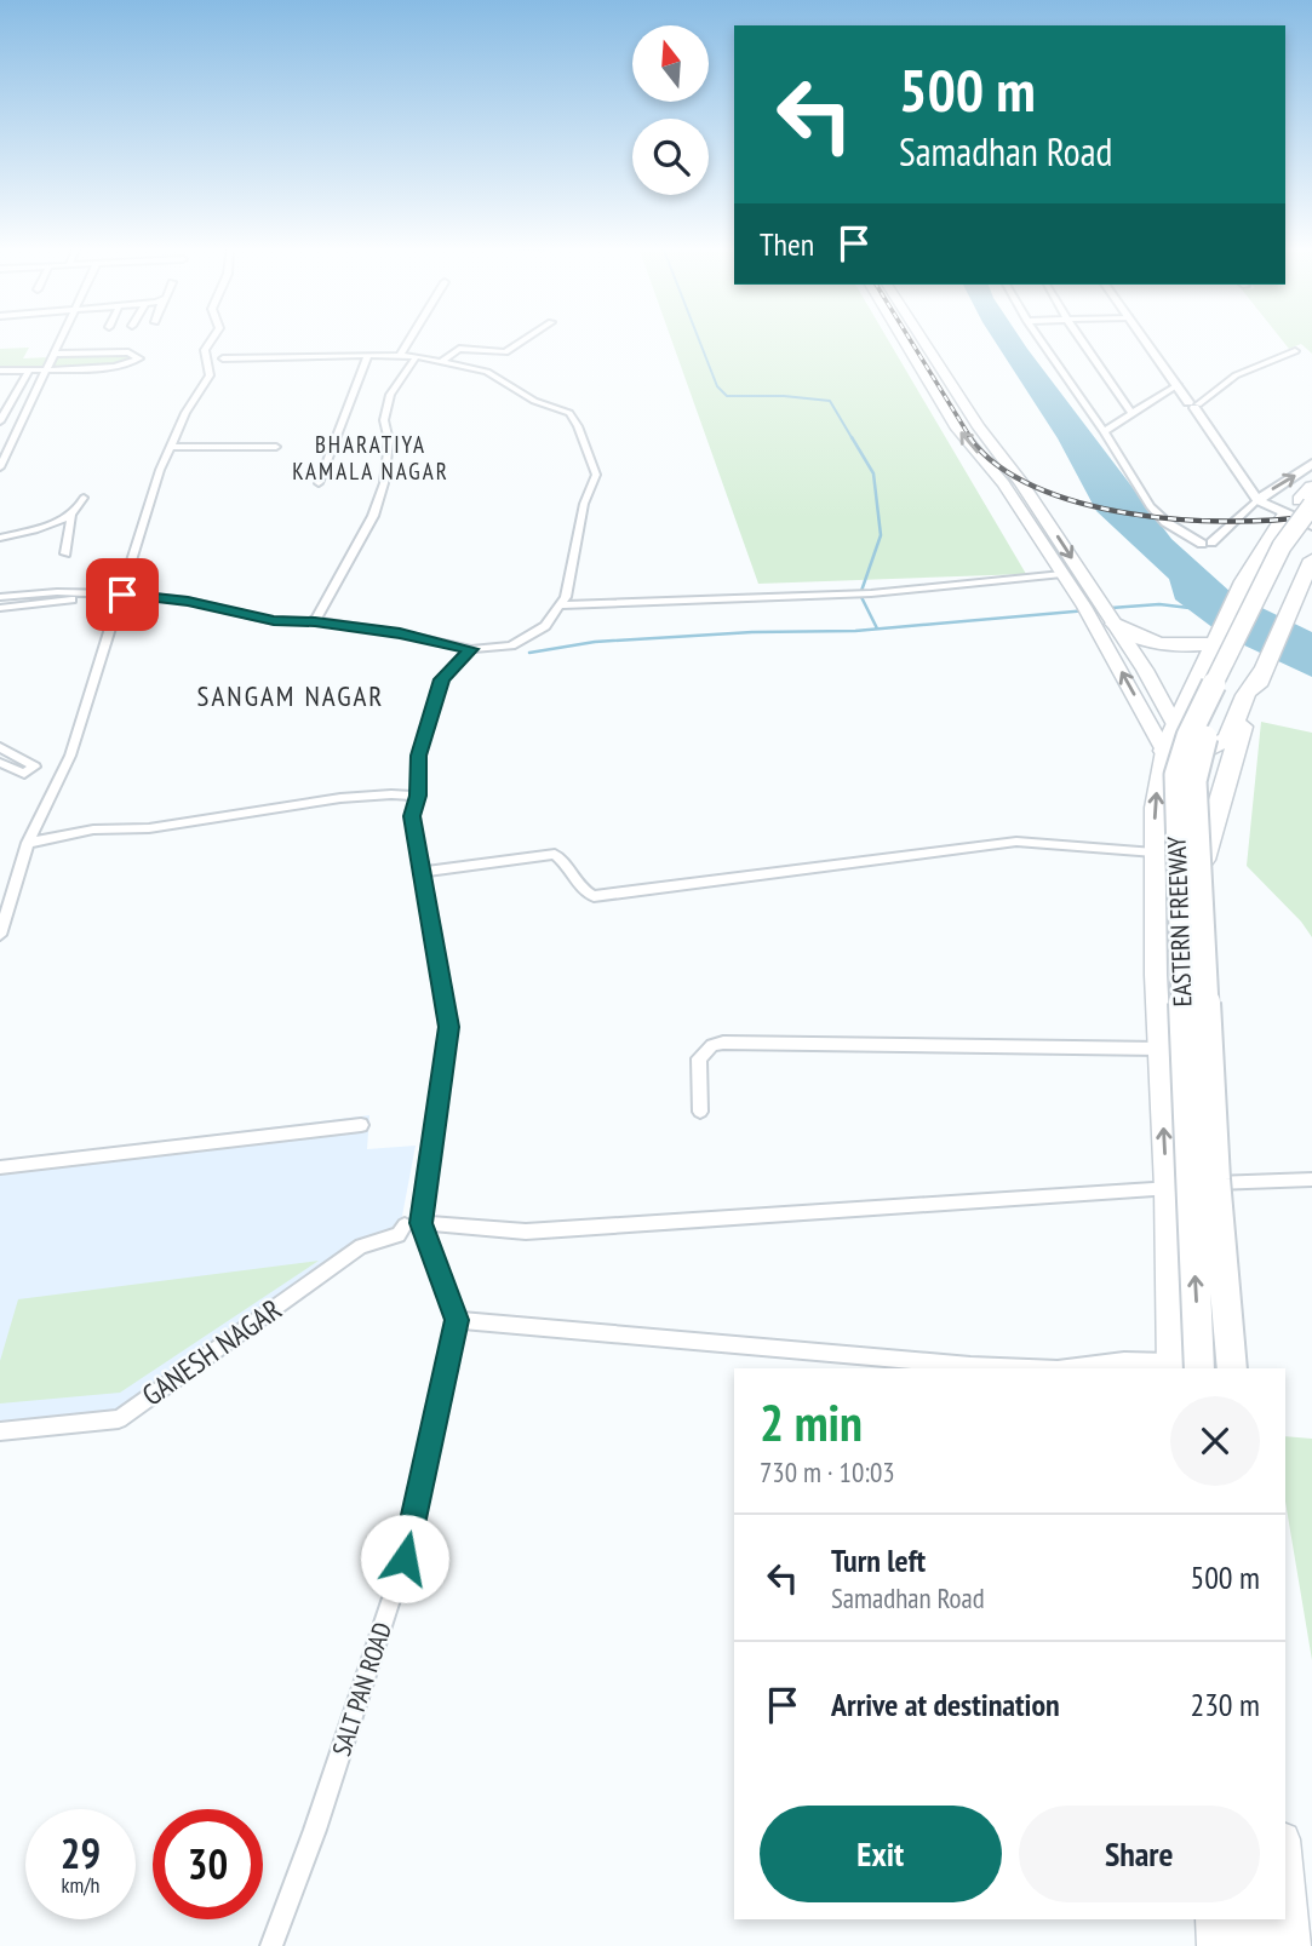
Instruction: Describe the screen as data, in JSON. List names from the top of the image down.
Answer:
{
  "streets": {
    "highway": ["EASTERN FREEWAY"],
    "street": ["GANESH NAGAR", "SALT PAN ROAD"]
  },
  "districts": ["BHARATIYA KAMALA NAGAR", "SANGAM NAGAR"],
  "north": "top",
  "page": {
    "turn": ["500 m", "Samadhan Road"],
    "then": "Then",
    "heading": ["2 min", "730 m · 10:03"],
    "list": [
      {
        "name": "Turn left",
        "note": "Samadhan Road",
        "value": "500 m"
      },
      {
        "name": "Arrive at destination",
        "value": "230 m"
      }
    ],
    "buttons": ["Exit", "Share"],
    "speed": "29 km/h",
    "limit": "30"
  }
}
